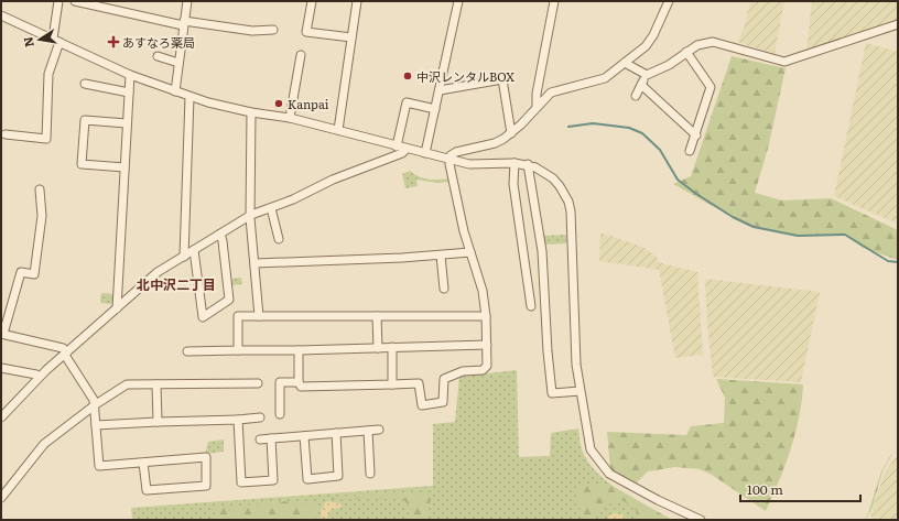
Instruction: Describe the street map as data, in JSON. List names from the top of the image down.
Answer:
{
  "districts": ["北中沢二丁目"],
  "places": {
    "health": ["あすなろ薬局"],
    "other": ["中沢レンタルBOX", "Kanpai"]
  },
  "scale_bar": "100 m",
  "north": "left"
}
